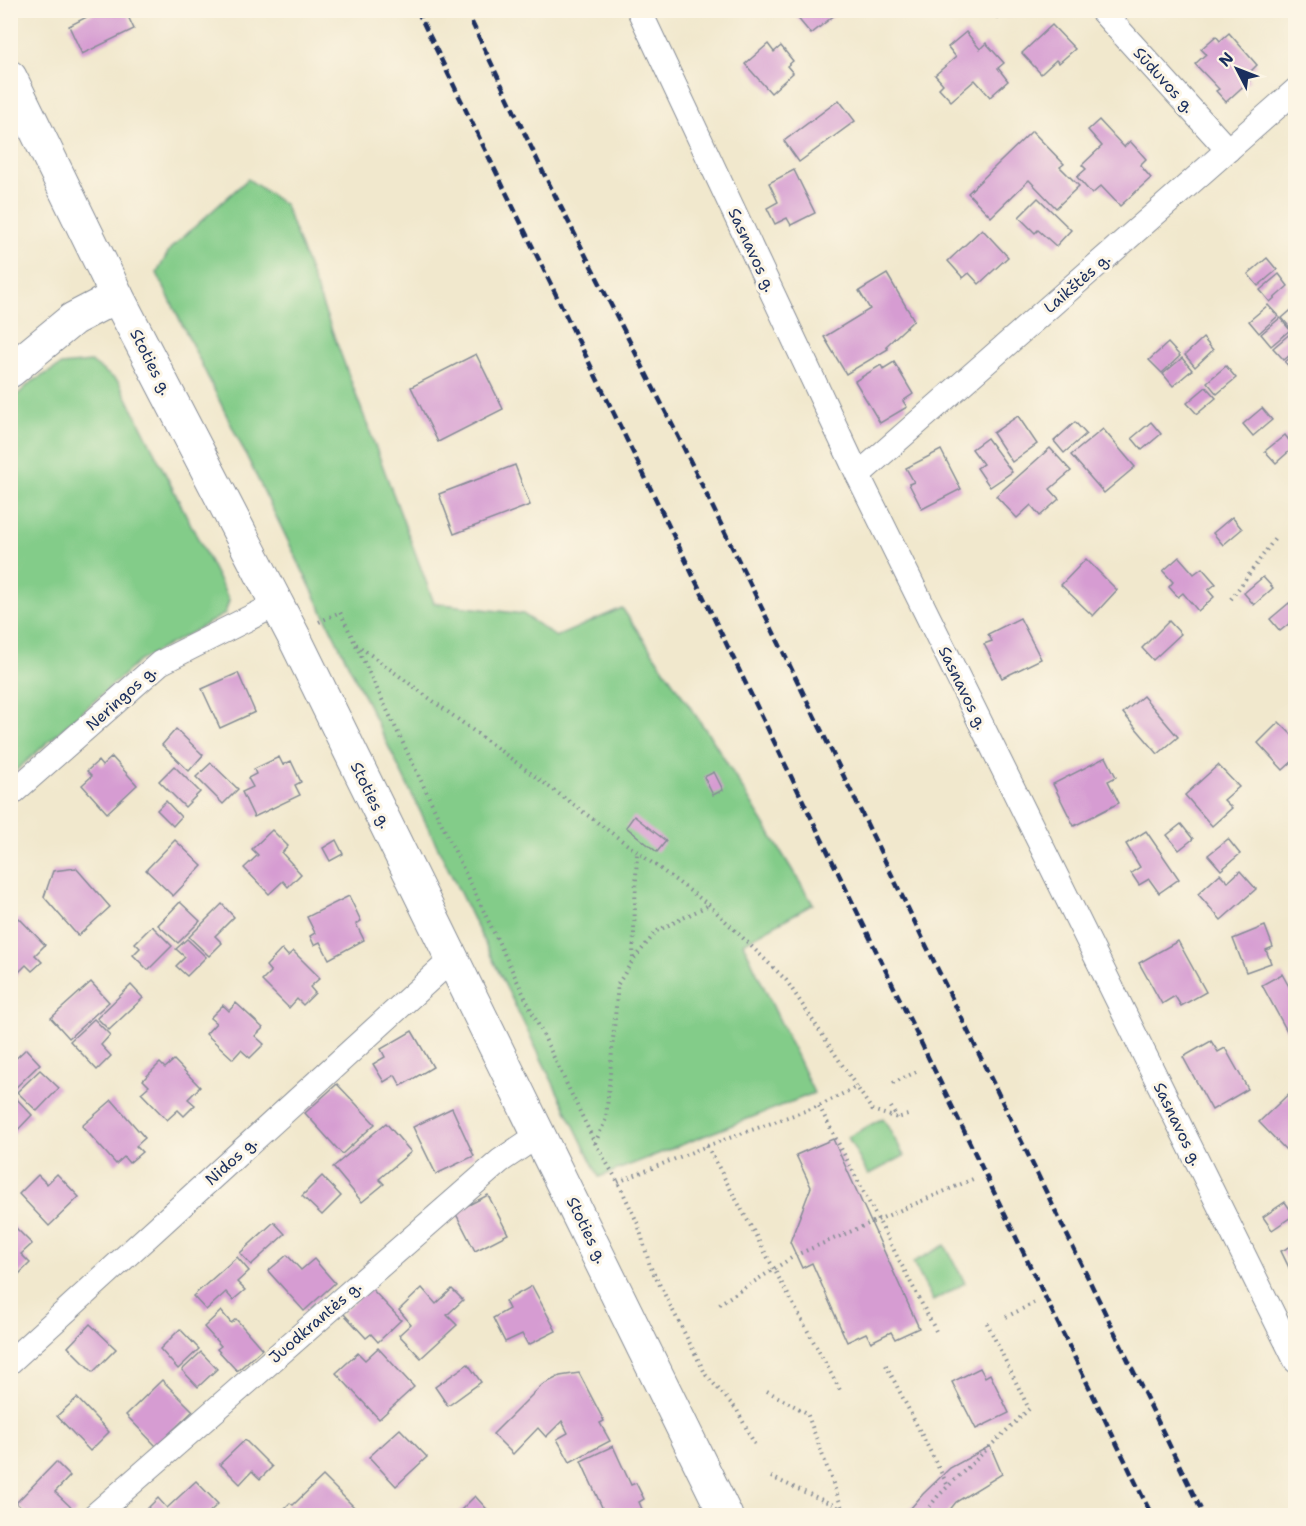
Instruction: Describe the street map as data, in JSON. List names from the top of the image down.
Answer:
{
  "streets": {
    "main road": ["Stoties g."],
    "street": [
      "Sūduvos g.",
      "Sasnavos g.",
      "Laikštės g.",
      "Neringos g.",
      "Nidos g.",
      "Juodkrantės g."
    ]
  },
  "crossings": [
    ["Sūduvos g.", "Laikštės g."],
    ["Sasnavos g.", "Laikštės g."],
    ["Stoties g.", "Neringos g."],
    ["Stoties g.", "Nidos g."],
    ["Stoties g.", "Juodkrantės g."]
  ],
  "north": "top left"
}
